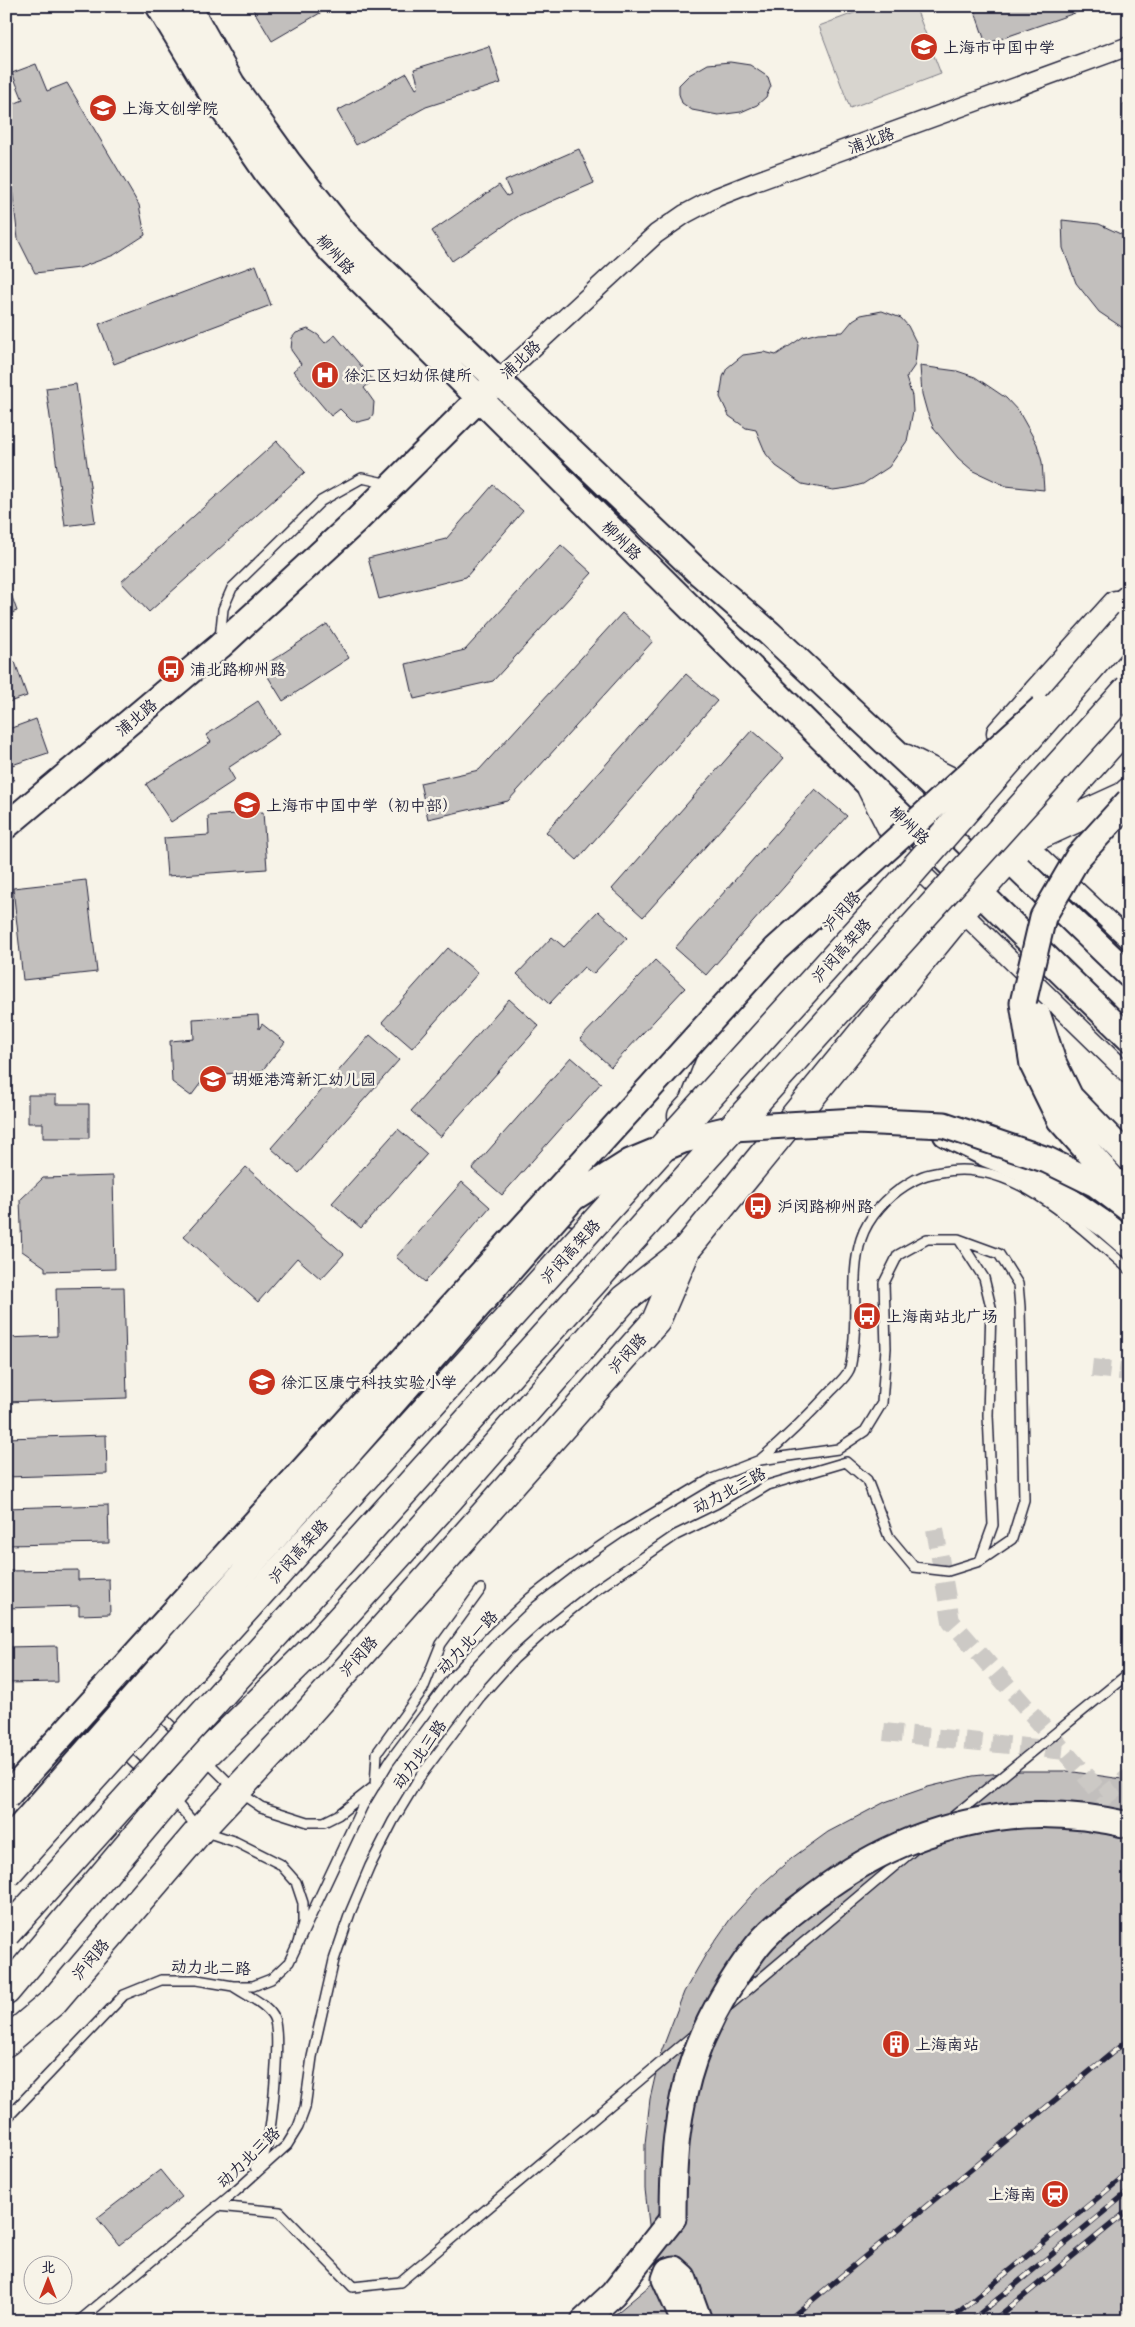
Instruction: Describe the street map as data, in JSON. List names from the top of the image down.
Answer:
{
  "streets": {
    "main road": [
      "浦北路",
      "柳州路",
      "沪闵路",
      "沪闵高架路"
    ],
    "lane": ["动力北三路", "动力北一路", "动力北二路"]
  },
  "crossings": [
    ["浦北路", "柳州路"],
    ["柳州路", "沪闵路"],
    ["沪闵路", "动力北二路"],
    ["动力北一路", "动力北二路"]
  ],
  "places": {
    "school or university": [
      "上海市中国中学",
      "上海文创学院",
      "上海市中国中学（初中部）",
      "胡姬港湾新汇幼儿园",
      "徐汇区康宁科技实验小学"
    ],
    "hospital": ["徐汇区妇幼保健所"],
    "bus stop": ["浦北路柳州路", "沪闵路柳州路", "上海南站北广场"],
    "building": ["上海南站"],
    "station": ["上海南"]
  },
  "north": "top"
}
